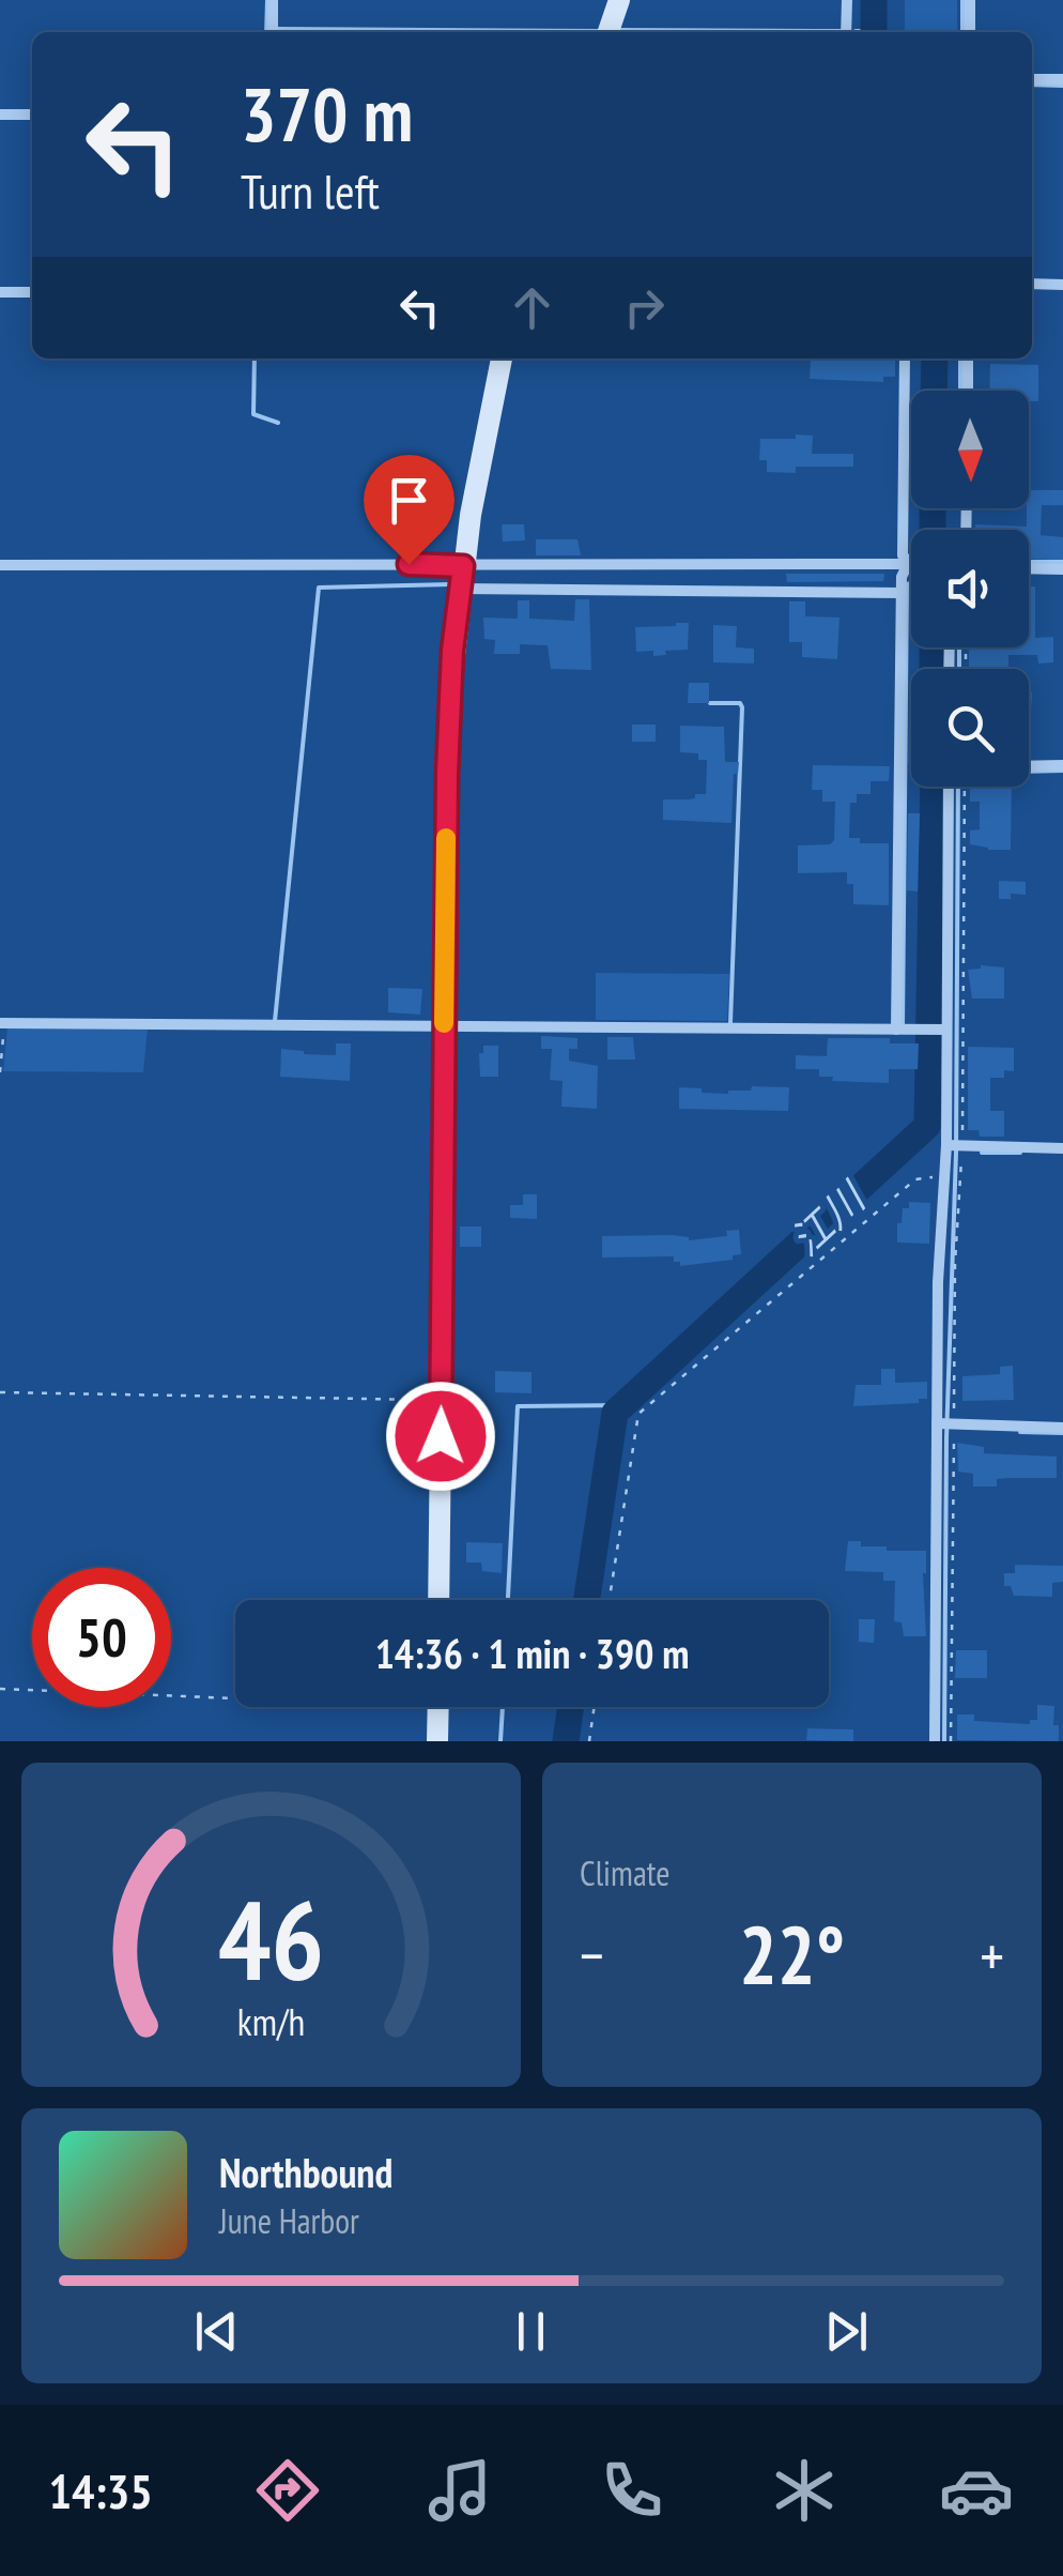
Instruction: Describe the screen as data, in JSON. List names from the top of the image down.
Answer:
{
  "water": ["江川"],
  "north": "bottom",
  "page": {
    "turn": ["370 m", "Turn left"],
    "limit": "50",
    "trip": "14:36 · 1 min · 390 m",
    "tile": "Climate",
    "heat": ["−", "22°", "+"],
    "song": ["Northbound", "June Harbor"],
    "tabs": "14:35",
    "gauge": ["46", "km/h"]
  }
}
